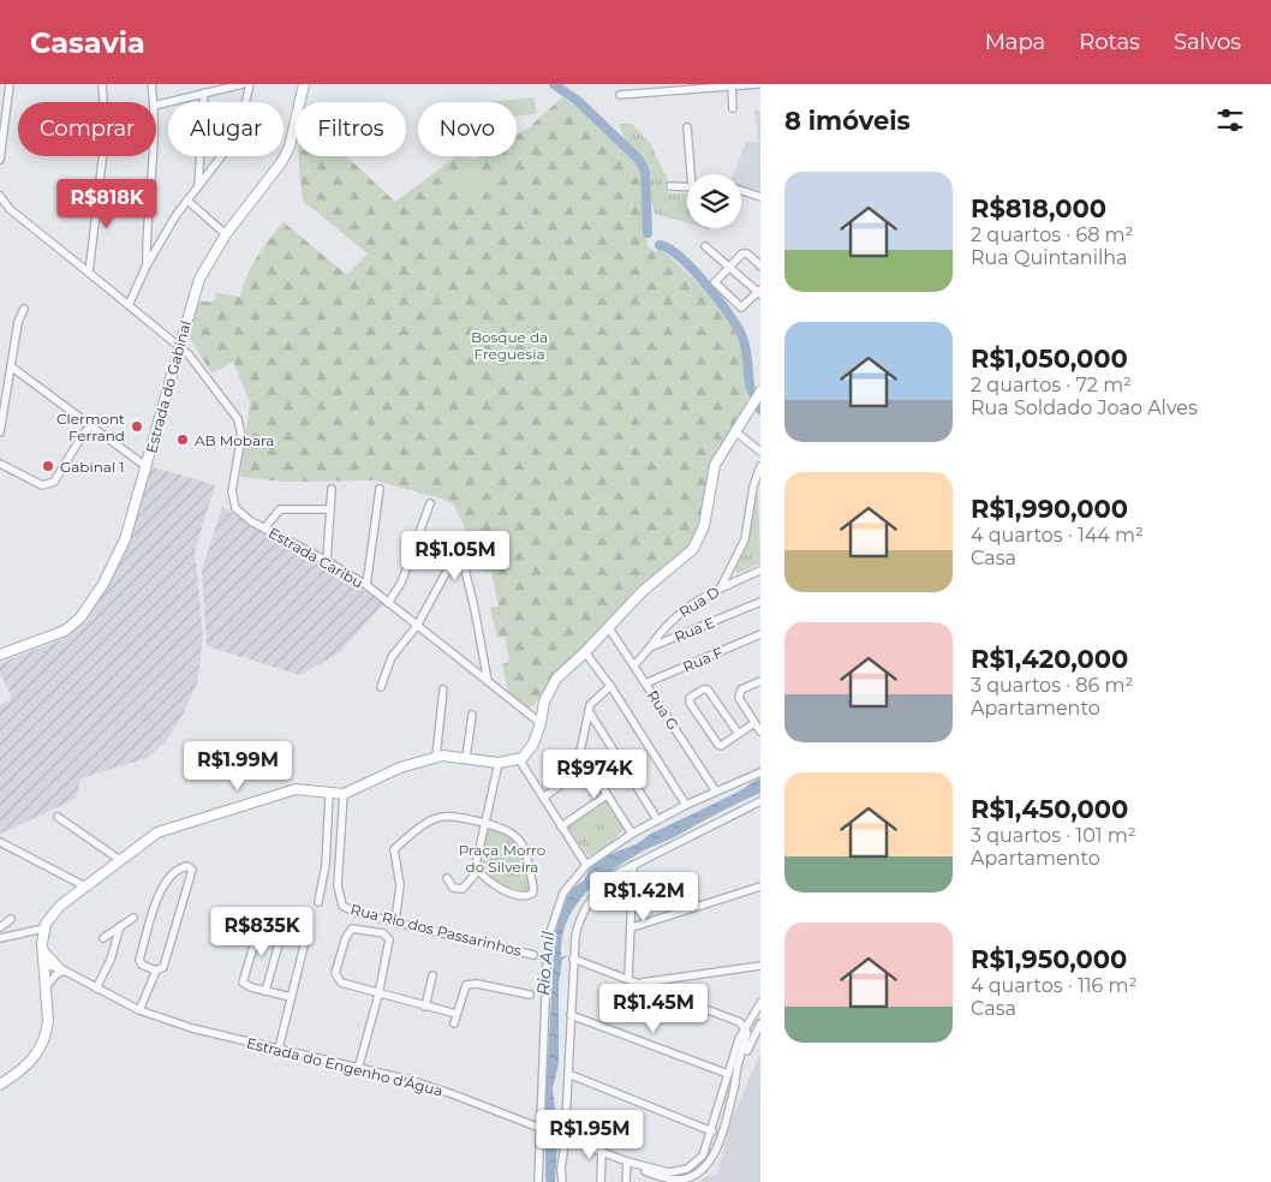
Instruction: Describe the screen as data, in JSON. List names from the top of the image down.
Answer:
{
  "streets": {
    "main road": ["Estrada do Gabinal"],
    "street": [
      "Estrada Caribu",
      "Rua D",
      "Rua E",
      "Rua F",
      "Rua G",
      "Rua Rio dos Passarinhos",
      "Estrada do Engenho d'Água"
    ]
  },
  "crossings": [
    ["Estrada do Gabinal", "Estrada Caribu"],
    ["Rua D", "Rua E"],
    ["Rua E", "Rua G"],
    ["Rua F", "Rua G"]
  ],
  "water": ["Rio Anil"],
  "parks": ["Bosque da Freguesia", "Praça Morro do Silveira"],
  "places": ["Clermont Ferrand", "AB Mobara", "Gabinal 1"],
  "page": {
    "header": "Casavia",
    "nav": ["Mapa", "Rotas", "Salvos"],
    "heading": "8 imóveis",
    "chip": [
      "Comprar",
      "Alugar",
      "Filtros",
      "Novo"
    ],
    "list": [
      {
        "name": "R$818,000",
        "note": "2 quartos · 68 m² · Rua Quintanilha"
      },
      {
        "name": "R$1,050,000",
        "note": "2 quartos · 72 m² · Rua Soldado Joao Alves"
      },
      {
        "name": "R$1,990,000",
        "note": "4 quartos · 144 m² · Casa"
      },
      {
        "name": "R$1,420,000",
        "note": "3 quartos · 86 m² · Apartamento"
      },
      {
        "name": "R$1,450,000",
        "note": "3 quartos · 101 m² · Apartamento"
      },
      {
        "name": "R$1,950,000",
        "note": "4 quartos · 116 m² · Casa"
      }
    ],
    "price": [
      "R$818K",
      "R$1.05M",
      "R$1.99M",
      "R$974K",
      "R$1.42M",
      "R$835K",
      "R$1.45M",
      "R$1.95M"
    ]
  }
}
